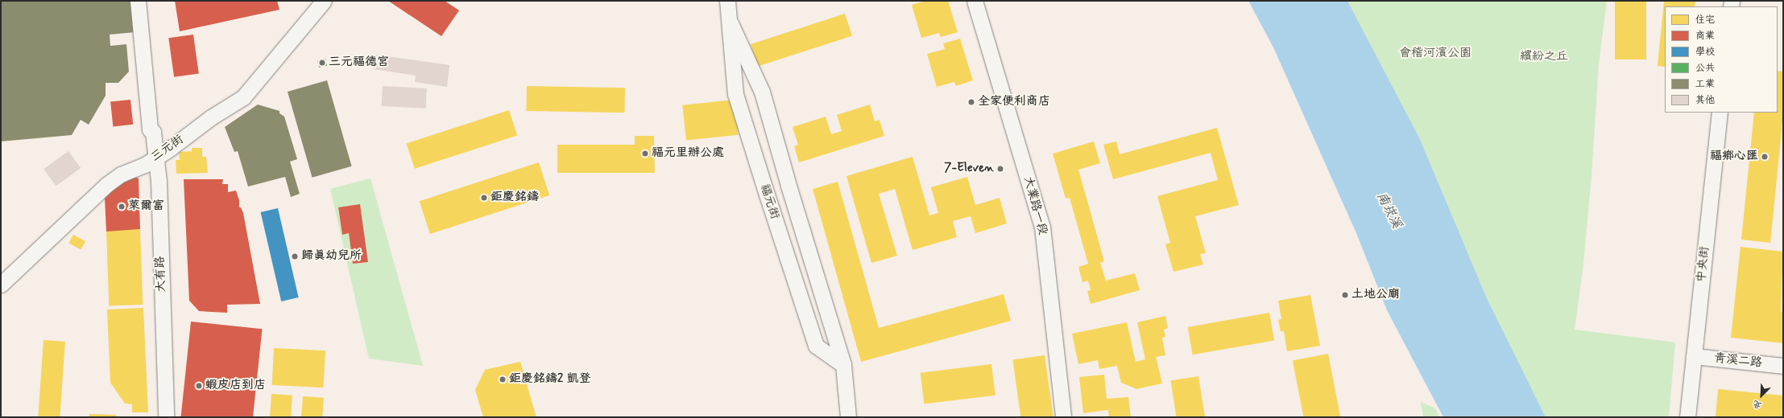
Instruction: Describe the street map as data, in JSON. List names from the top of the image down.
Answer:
{
  "streets": {
    "street": [
      "三元街",
      "福元街",
      "大業路一段",
      "中央街",
      "大有路",
      "青溪二路"
    ]
  },
  "crossings": [
    ["三元街", "大有路"],
    ["中央街", "青溪二路"]
  ],
  "water": ["南崁溪"],
  "parks": ["會稽河濱公園", "繽紛之丘"],
  "places": [
    "三元福德宮",
    "全家便利商店",
    "福元里辦公處",
    "福鄉心匯",
    "7-Eleven",
    "鉅慶銘鑄",
    "萊爾富",
    "歸真幼兒所",
    "土地公廟",
    "鉅慶銘鑄2 凱登",
    "蝦皮店到店"
  ],
  "legend": [
    "住宅",
    "商業",
    "學校",
    "公共",
    "工業",
    "其他"
  ],
  "north": "bottom left"
}
